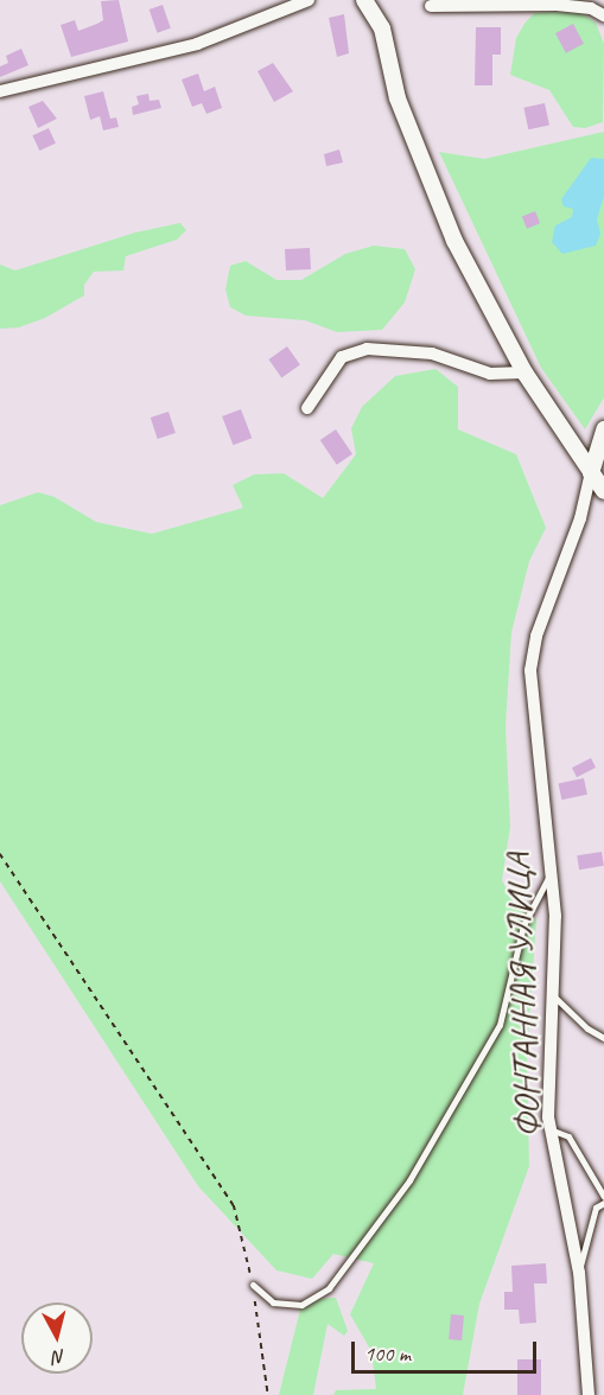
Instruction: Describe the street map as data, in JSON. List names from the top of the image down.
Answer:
{
  "streets": {
    "street": ["ФОНТАННАЯ УЛИЦА"]
  },
  "scale_bar": "100 m",
  "north": "bottom"
}
